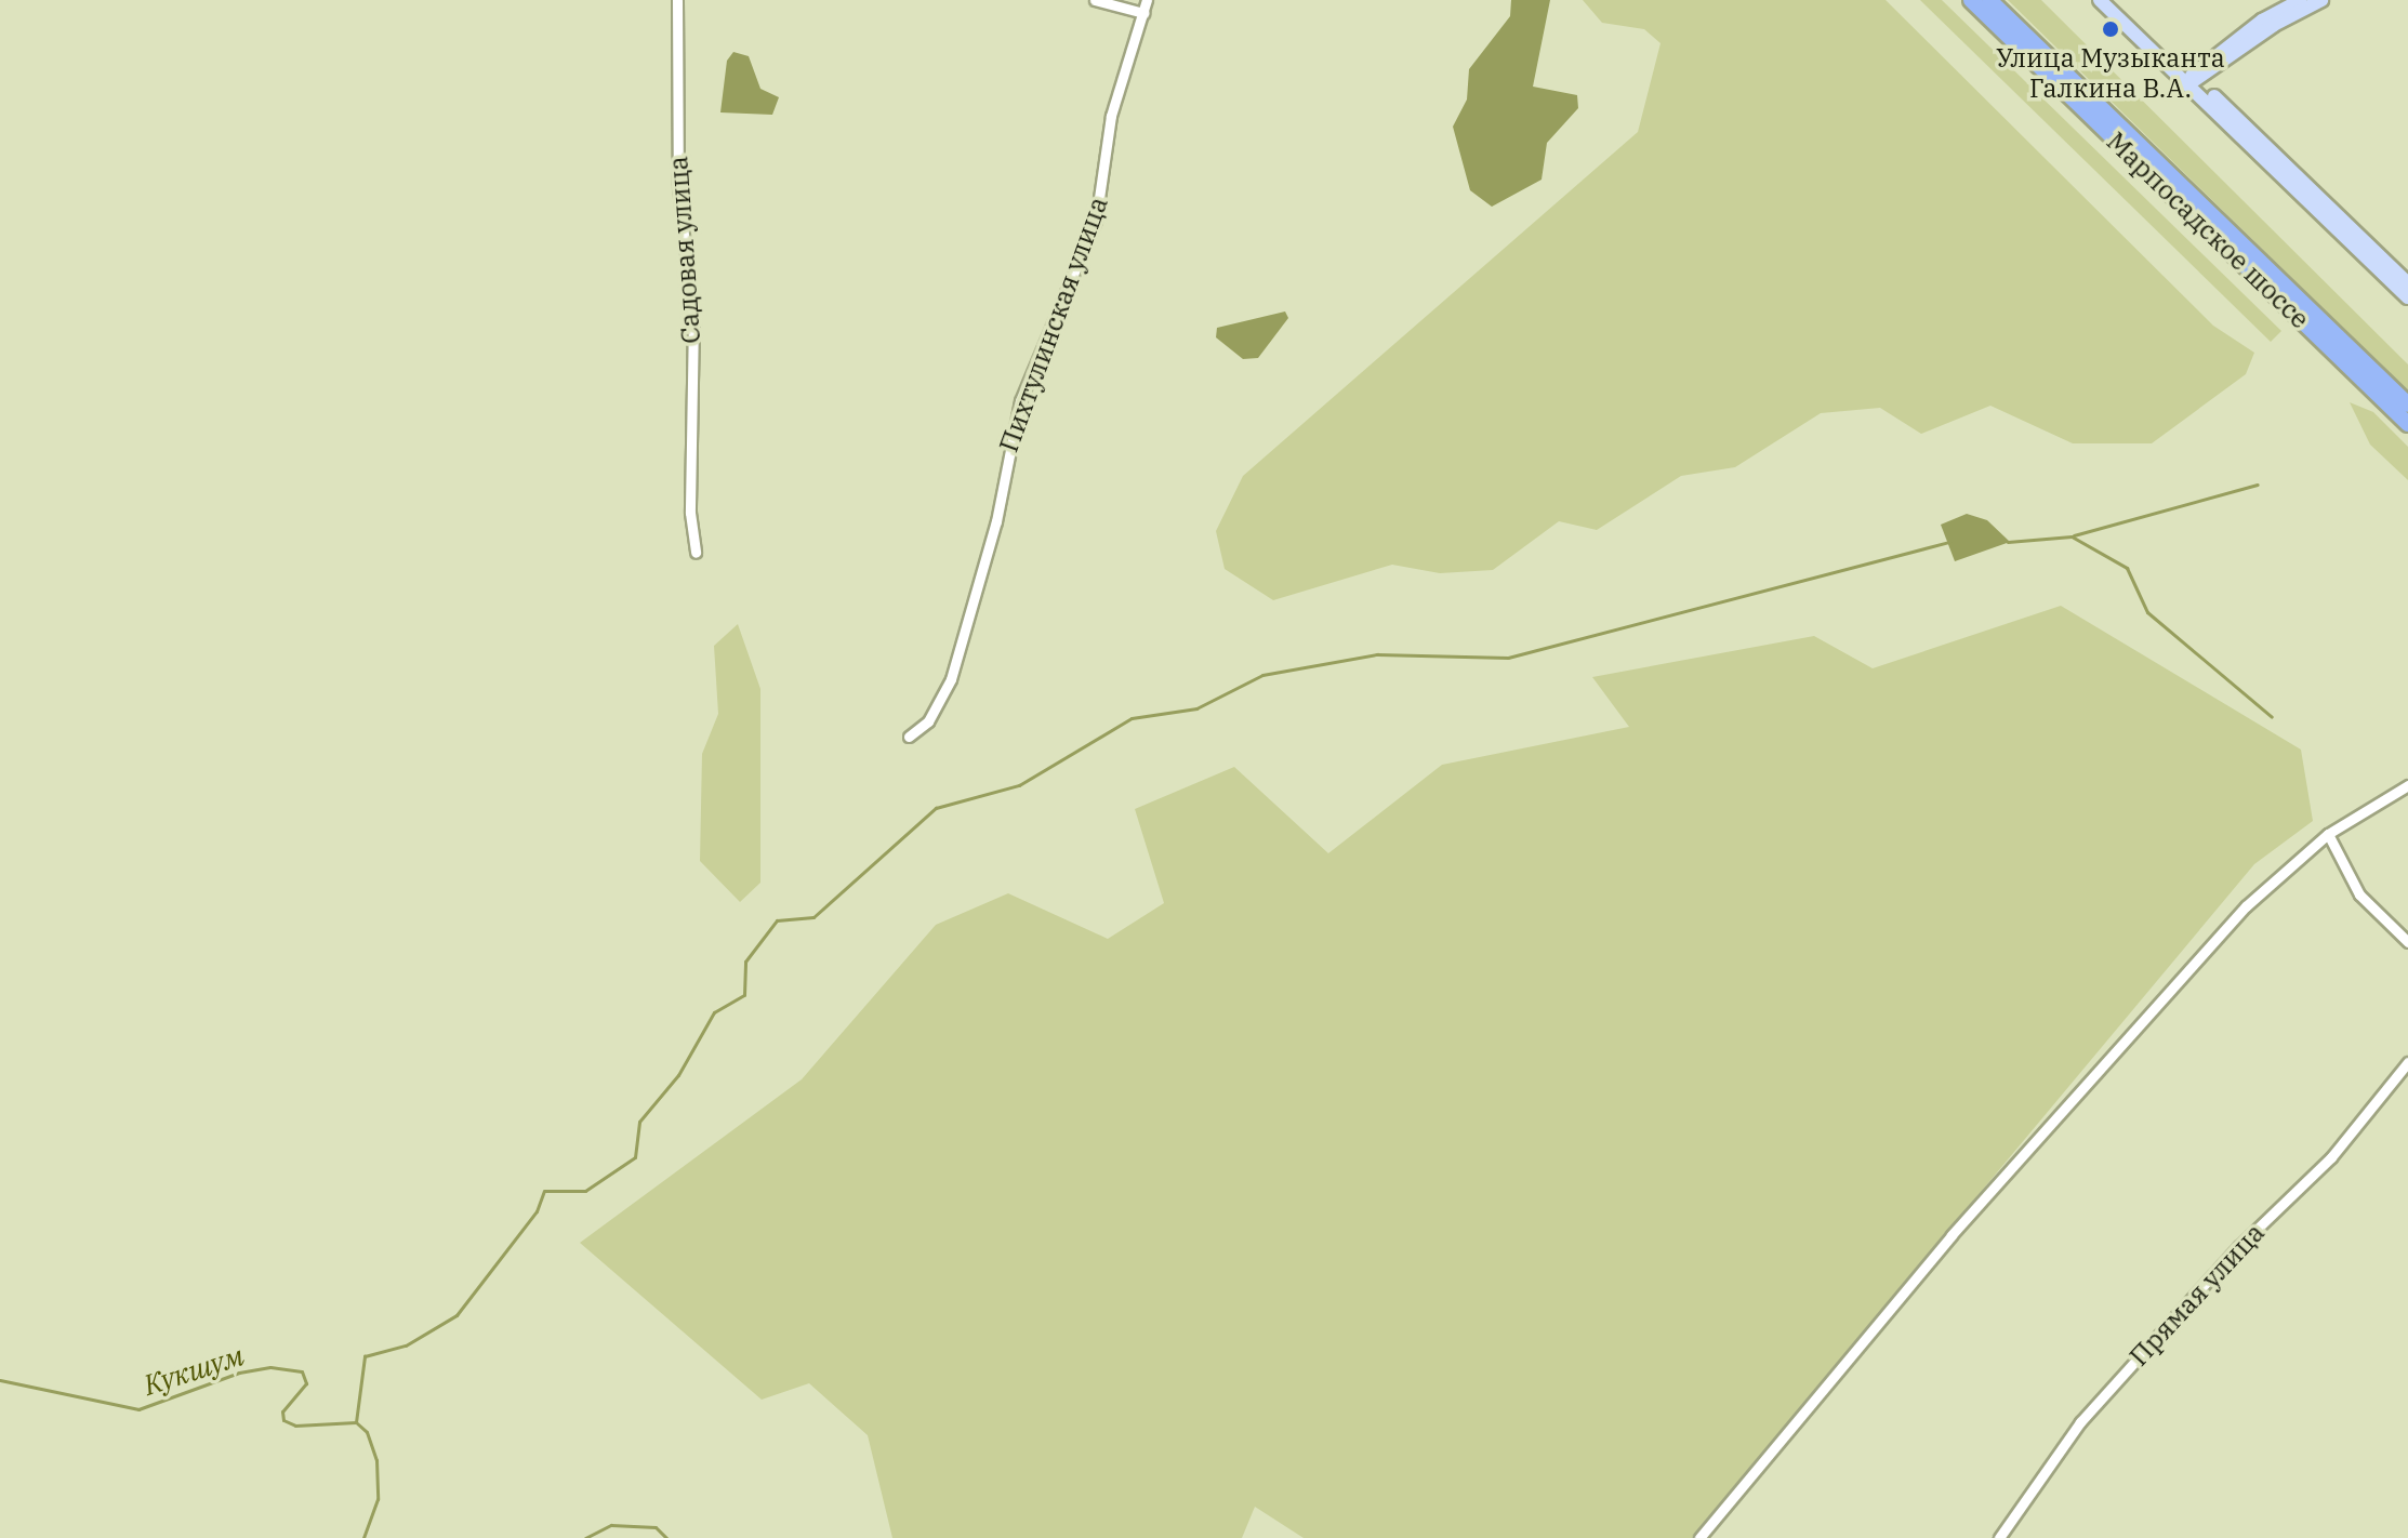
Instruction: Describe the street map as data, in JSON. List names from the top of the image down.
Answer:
{
  "streets": {
    "main road": ["Марпосадское шоссе"],
    "street": ["Садовая улица", "Пихтулинская улица", "Прямая улица"]
  },
  "water": ["Кукшум"],
  "places": ["Улица Музыканта Галкина В.А."]
}
